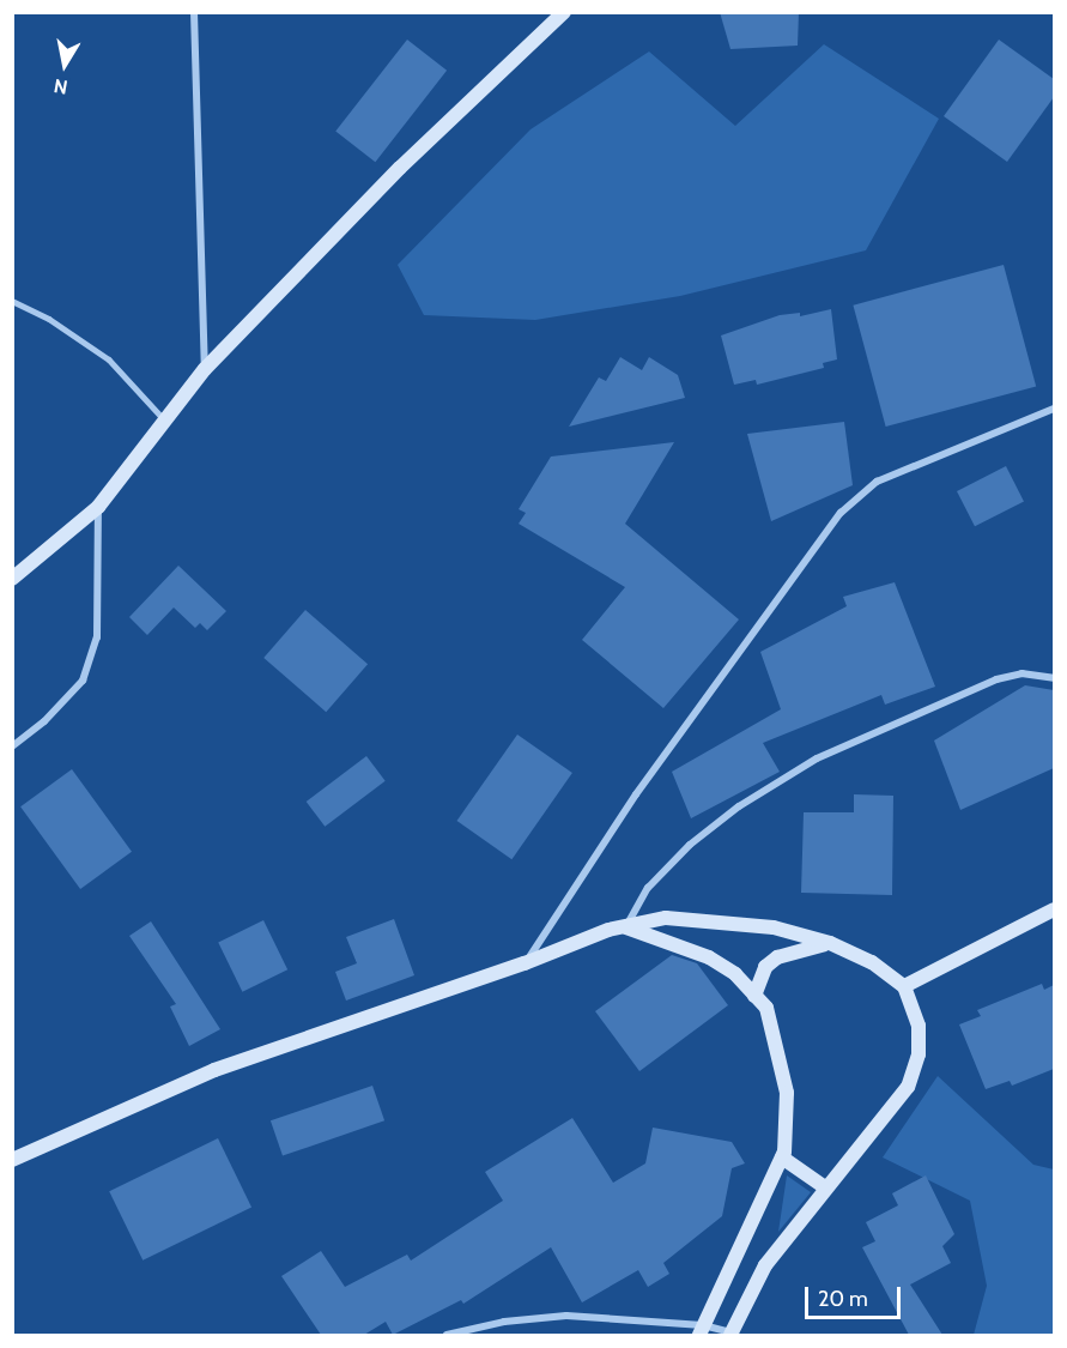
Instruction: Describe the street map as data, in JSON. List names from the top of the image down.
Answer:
{
  "scale_bar": "20 m",
  "north": "bottom"
}
